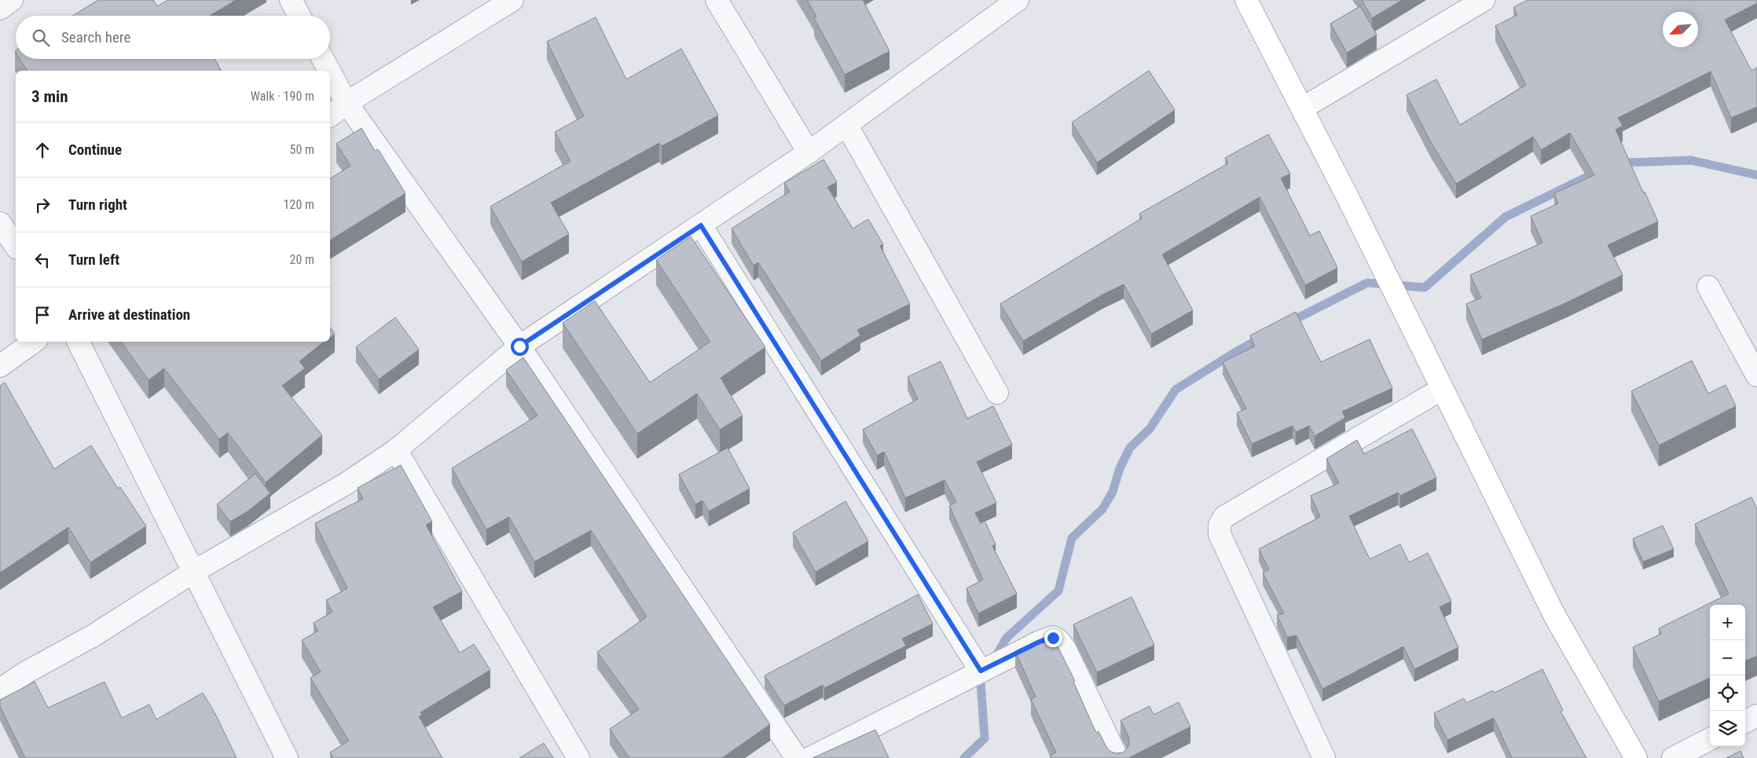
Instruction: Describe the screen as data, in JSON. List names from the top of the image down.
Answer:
{
  "north": "bottom left",
  "page": {
    "search": "Search here",
    "heading": ["3 min", "Walk · 190 m"],
    "list": [
      ["Continue", "50 m"],
      ["Turn right", "120 m"],
      ["Turn left", "20 m"],
      "Arrive at destination"
    ],
    "map_buttons": ["+", "−"]
  }
}
